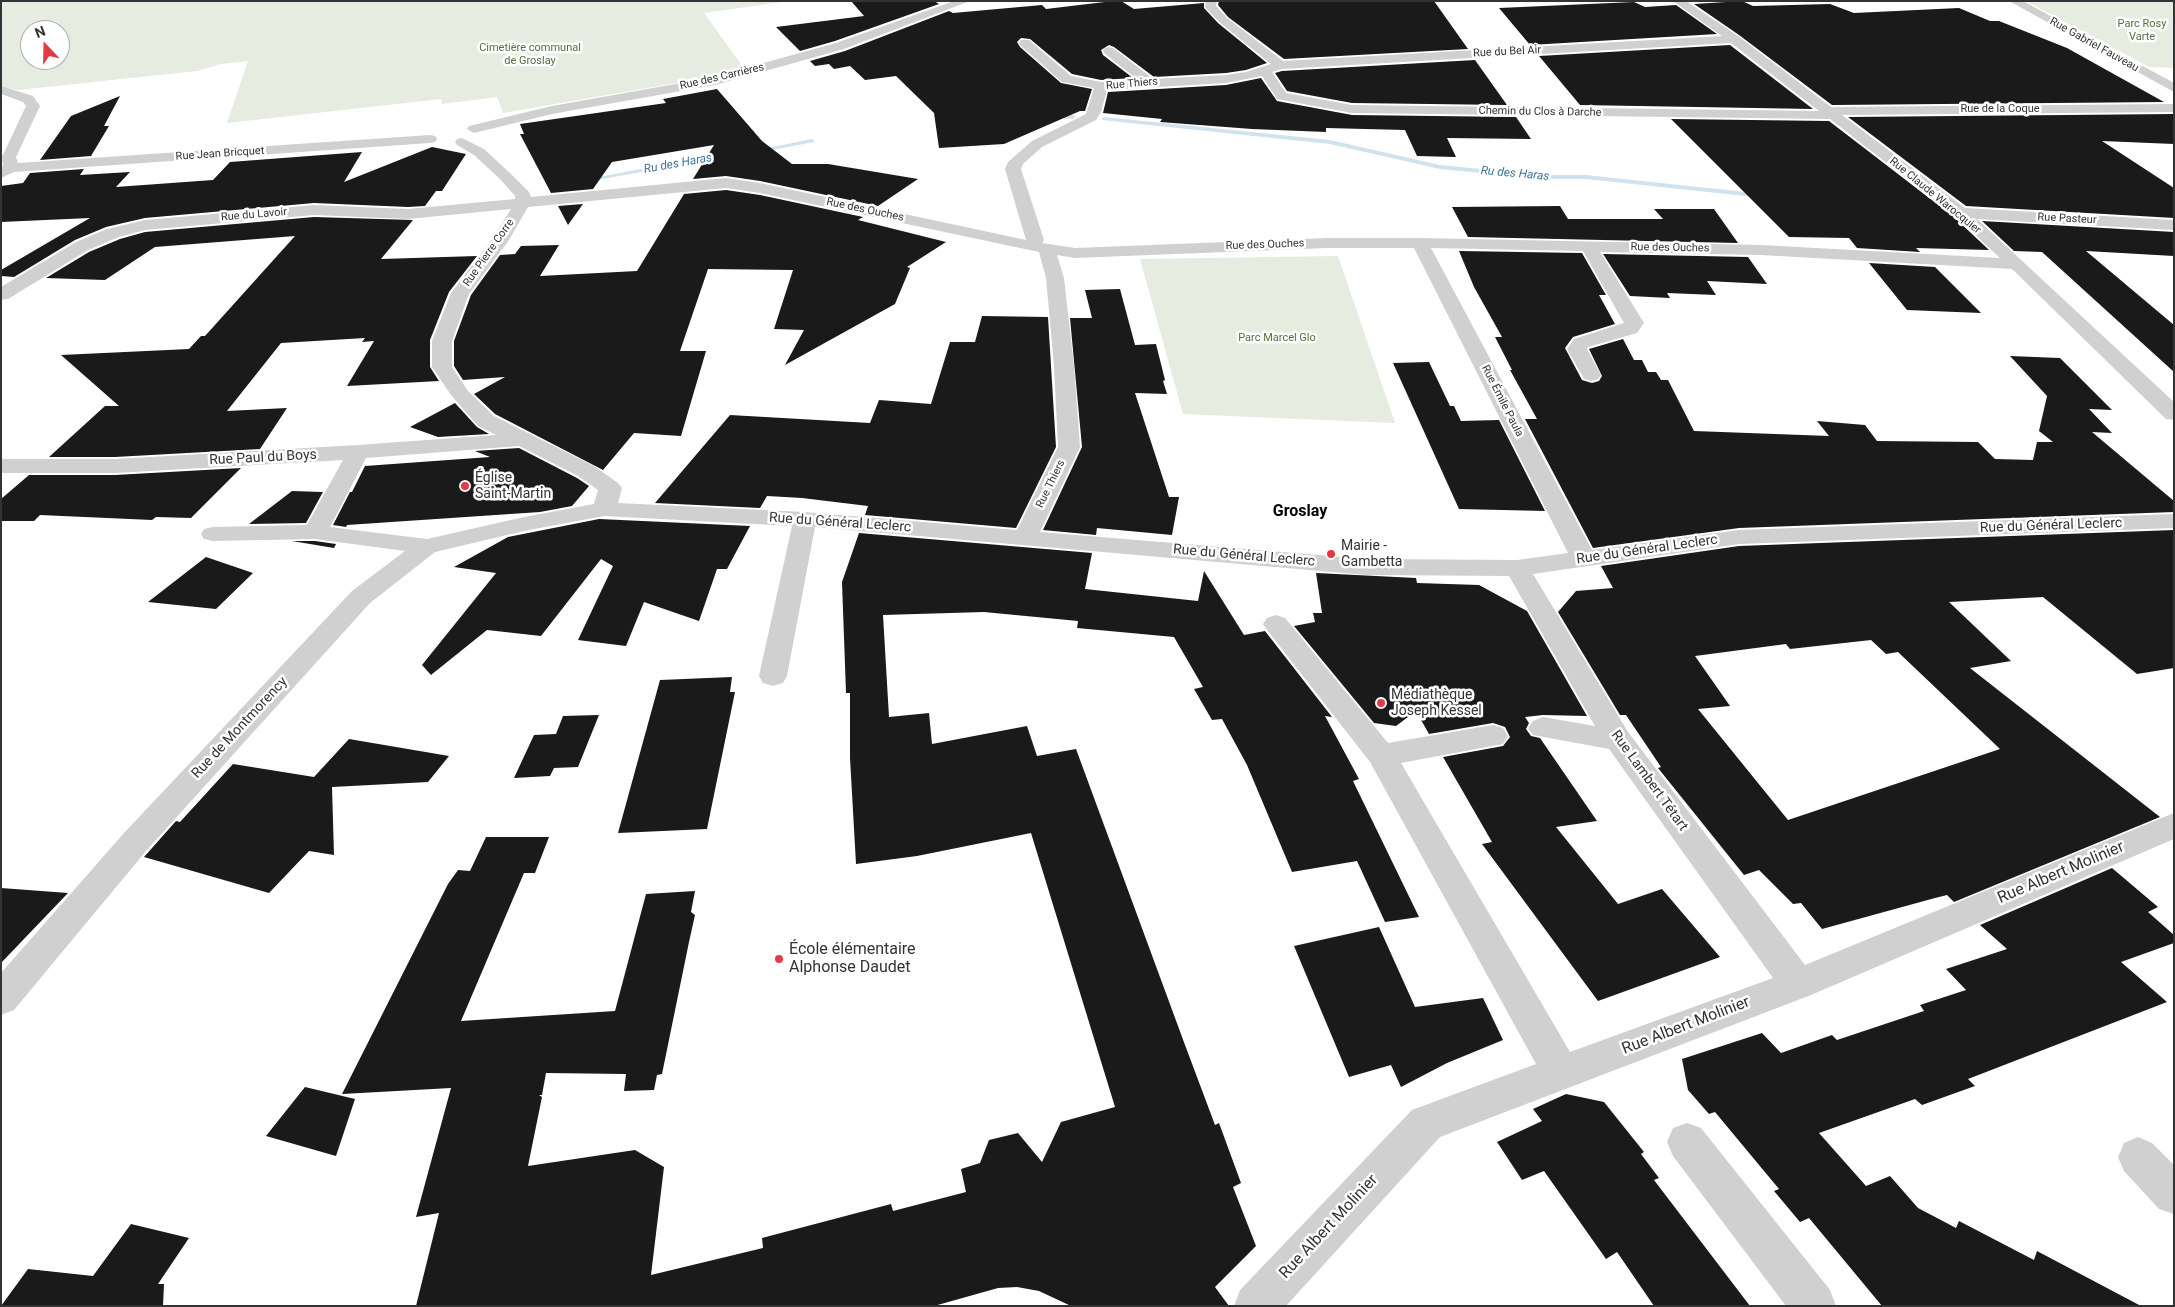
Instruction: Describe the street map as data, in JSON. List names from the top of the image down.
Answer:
{
  "streets": {
    "street": [
      "Rue Gabriel Fauveau",
      "Rue du Bel Air",
      "Rue des Carrières",
      "Rue Thiers",
      "Rue de la Coque",
      "Chemin du Clos à Darche",
      "Rue Jean Bricquet",
      "Rue Claude Warocquier",
      "Rue des Ouches",
      "Rue du Lavoir",
      "Rue Pasteur",
      "Rue Pierre Corre",
      "Rue Émile Paula",
      "Rue Paul du Boys",
      "Rue du Général Leclerc",
      "Rue de Montmorency",
      "Rue Lambert Tétart",
      "Rue Albert Molinier"
    ]
  },
  "crossings": [
    ["Rue du Bel Air", "Rue Thiers"],
    ["Rue du Bel Air", "Rue Claude Warocquier"],
    ["Rue des Carrières", "Rue Jean Bricquet"],
    ["Rue Thiers", "Chemin du Clos à Darche"],
    ["Rue Thiers", "Rue des Ouches"],
    ["Rue Thiers", "Rue du Général Leclerc"],
    ["Rue de la Coque", "Chemin du Clos à Darche"],
    ["Rue de la Coque", "Rue Claude Warocquier"],
    ["Chemin du Clos à Darche", "Rue Claude Warocquier"],
    ["Rue Claude Warocquier", "Rue des Ouches"],
    ["Rue Claude Warocquier", "Rue Pasteur"],
    ["Rue des Ouches", "Rue du Lavoir"],
    ["Rue des Ouches", "Rue Pierre Corre"],
    ["Rue des Ouches", "Rue Émile Paula"],
    ["Rue du Lavoir", "Rue Pierre Corre"],
    ["Rue Pierre Corre", "Rue Paul du Boys"],
    ["Rue Pierre Corre", "Rue du Général Leclerc"],
    ["Rue Émile Paula", "Rue du Général Leclerc"],
    ["Rue du Général Leclerc", "Rue de Montmorency"],
    ["Rue du Général Leclerc", "Rue Lambert Tétart"],
    ["Rue Lambert Tétart", "Rue Albert Molinier"]
  ],
  "districts": ["Groslay"],
  "water": ["Ru des Haras"],
  "parks": ["Parc Rosy Varte", "Cimetière communal de Groslay", "Parc Marcel Glo"],
  "places": [
    "Église Saint-Martin",
    "Mairie - Gambetta",
    "Médiathèque Joseph Kessel",
    "École élémentaire Alphonse Daudet"
  ],
  "north": "top"
}
